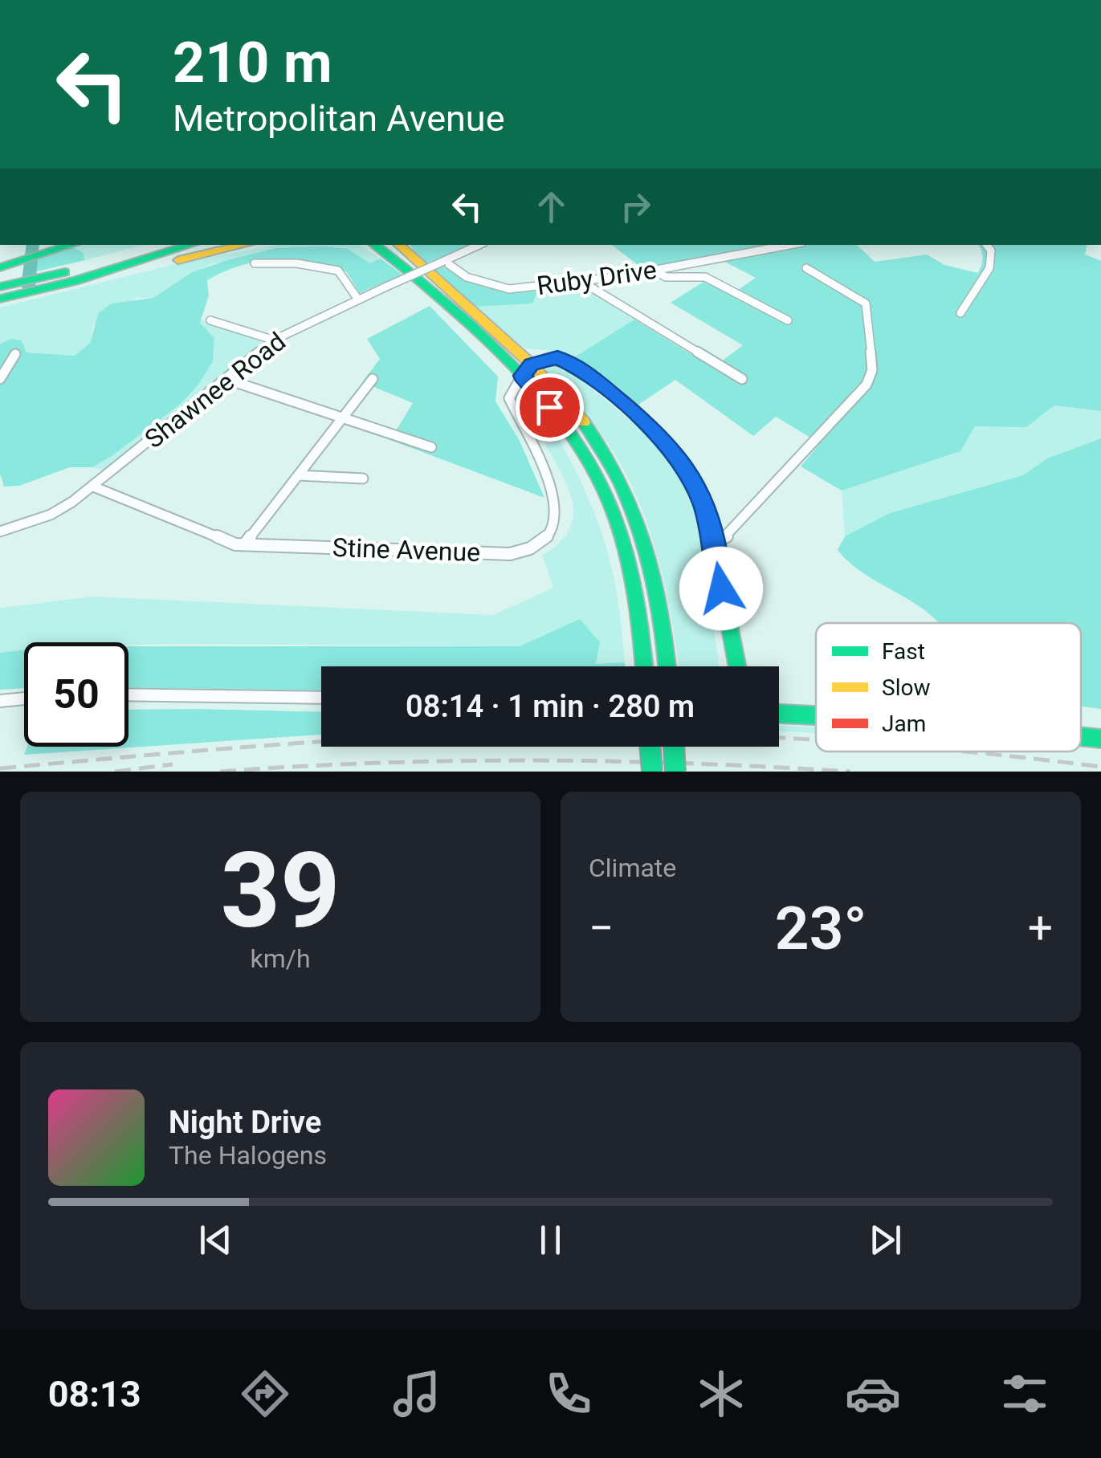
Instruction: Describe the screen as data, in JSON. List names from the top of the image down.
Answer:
{
  "streets": {
    "street": ["Ruby Drive", "Shawnee Road", "Stine Avenue"]
  },
  "crossings": [
    ["Ruby Drive", "Shawnee Road"],
    ["Shawnee Road", "Stine Avenue"]
  ],
  "legend": ["Fast", "Slow", "Jam"],
  "page": {
    "turn": ["210 m", "Metropolitan Avenue"],
    "limit": "50",
    "trip": "08:14 · 1 min · 280 m",
    "tile": [
      ["39", "km/h"],
      "Climate"
    ],
    "heat": ["−", "23°", "+"],
    "song": ["Night Drive", "The Halogens"],
    "tabs": "08:13"
  }
}
